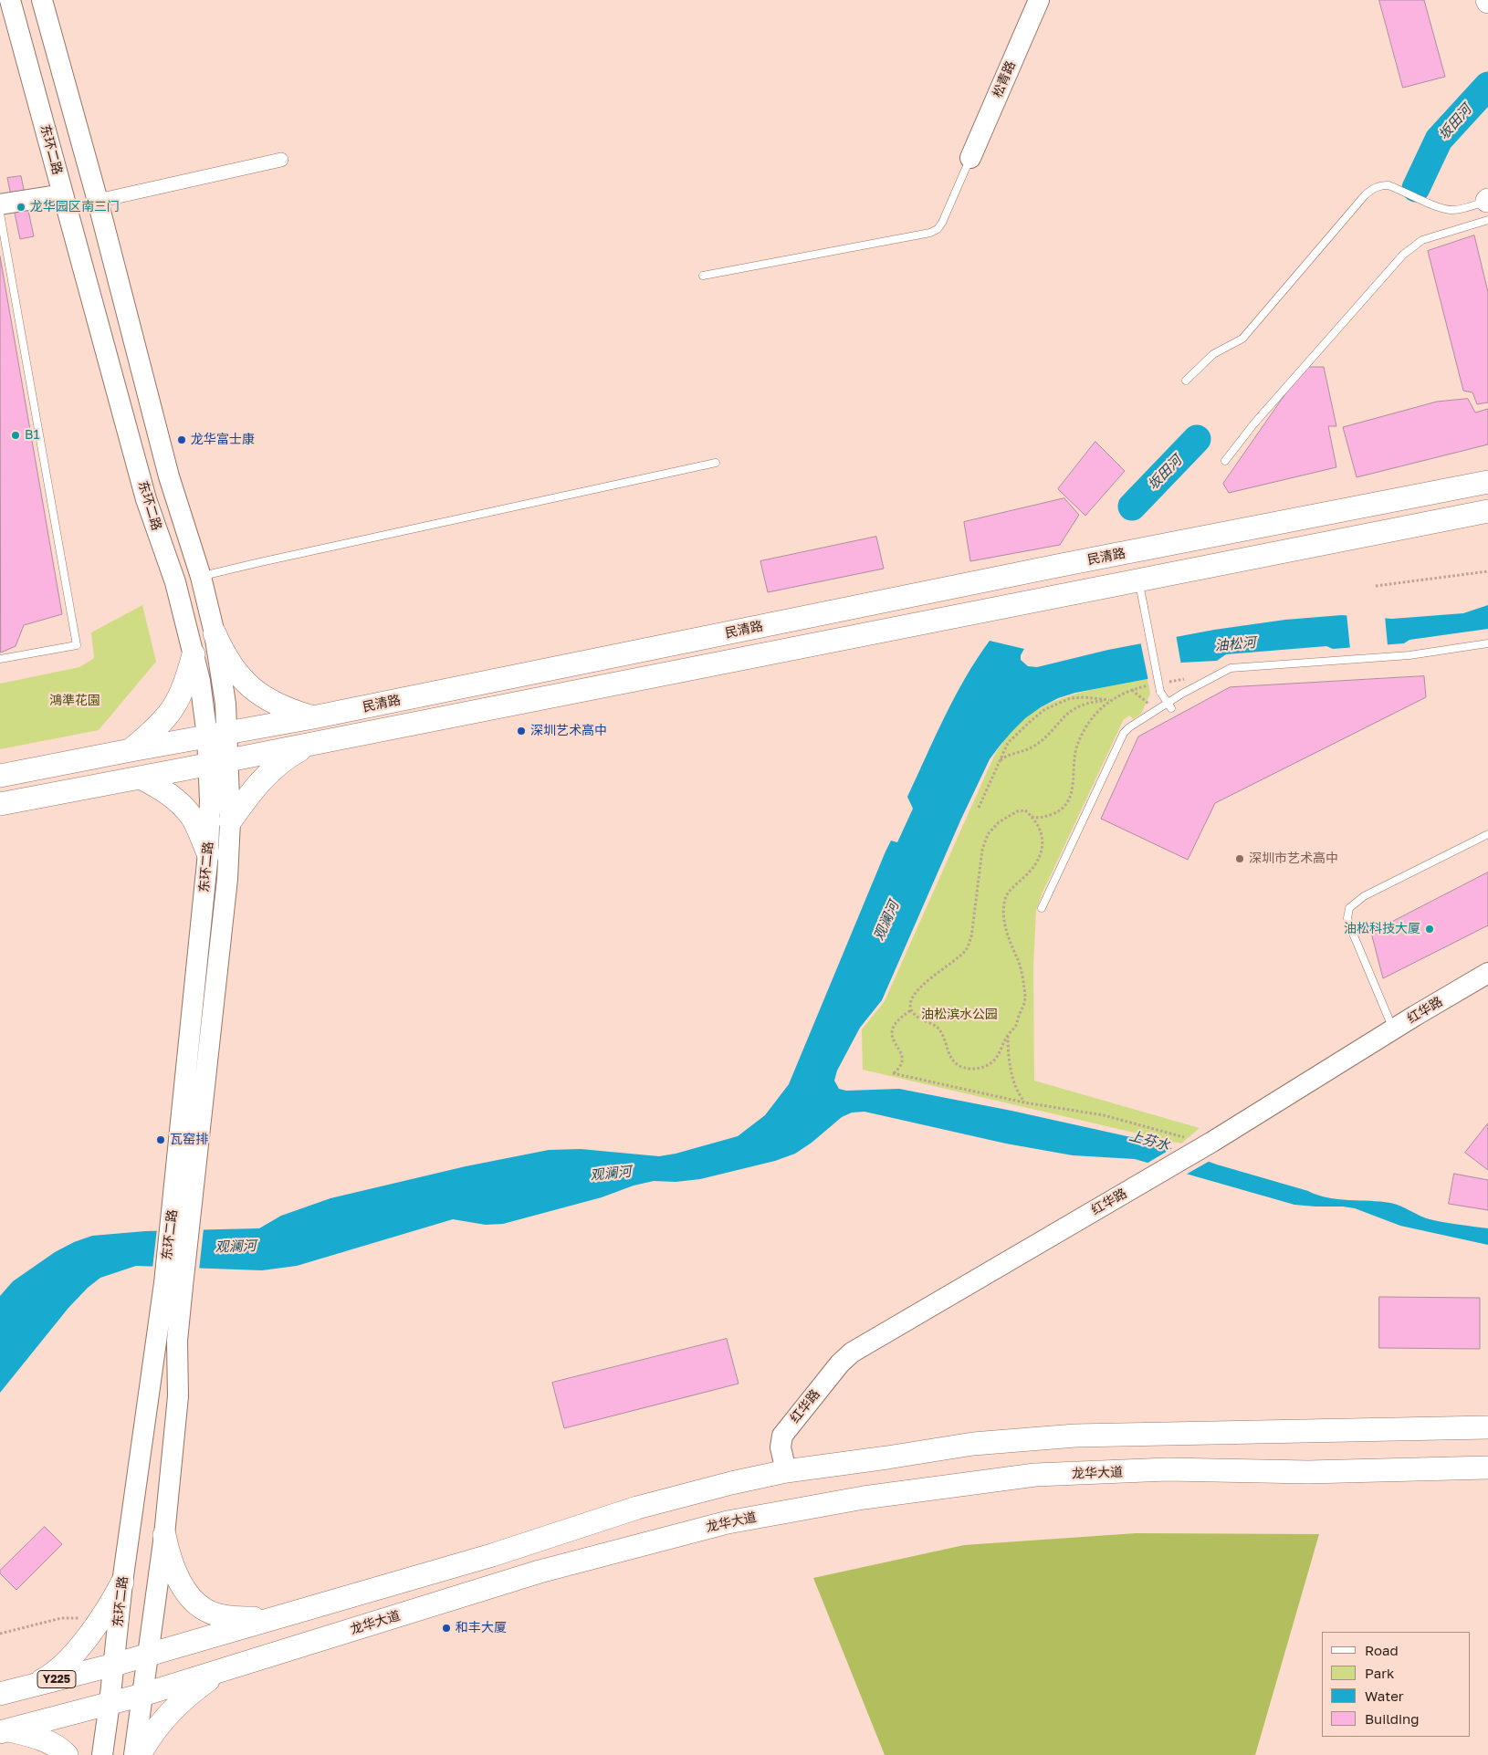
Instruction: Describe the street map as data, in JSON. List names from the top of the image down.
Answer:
{
  "streets": {
    "main road": [
      "松青路",
      "东环二路",
      "民清路",
      "红华路",
      "龙华大道",
      "Y225"
    ]
  },
  "crossings": [
    ["东环二路", "民清路"],
    ["东环二路", "龙华大道"],
    ["东环二路", "Y225"]
  ],
  "water": [
    "坂田河",
    "油松河",
    "观澜河",
    "上芬水"
  ],
  "parks": ["鴻準花園", "油松滨水公园"],
  "places": [
    "龙华园区南三门",
    "B1",
    "龙华富士康",
    "深圳艺术高中",
    "深圳市艺术高中",
    "油松科技大厦",
    "瓦窑排",
    "和丰大厦"
  ],
  "legend": [
    "Road",
    "Park",
    "Water",
    "Building"
  ]
}
